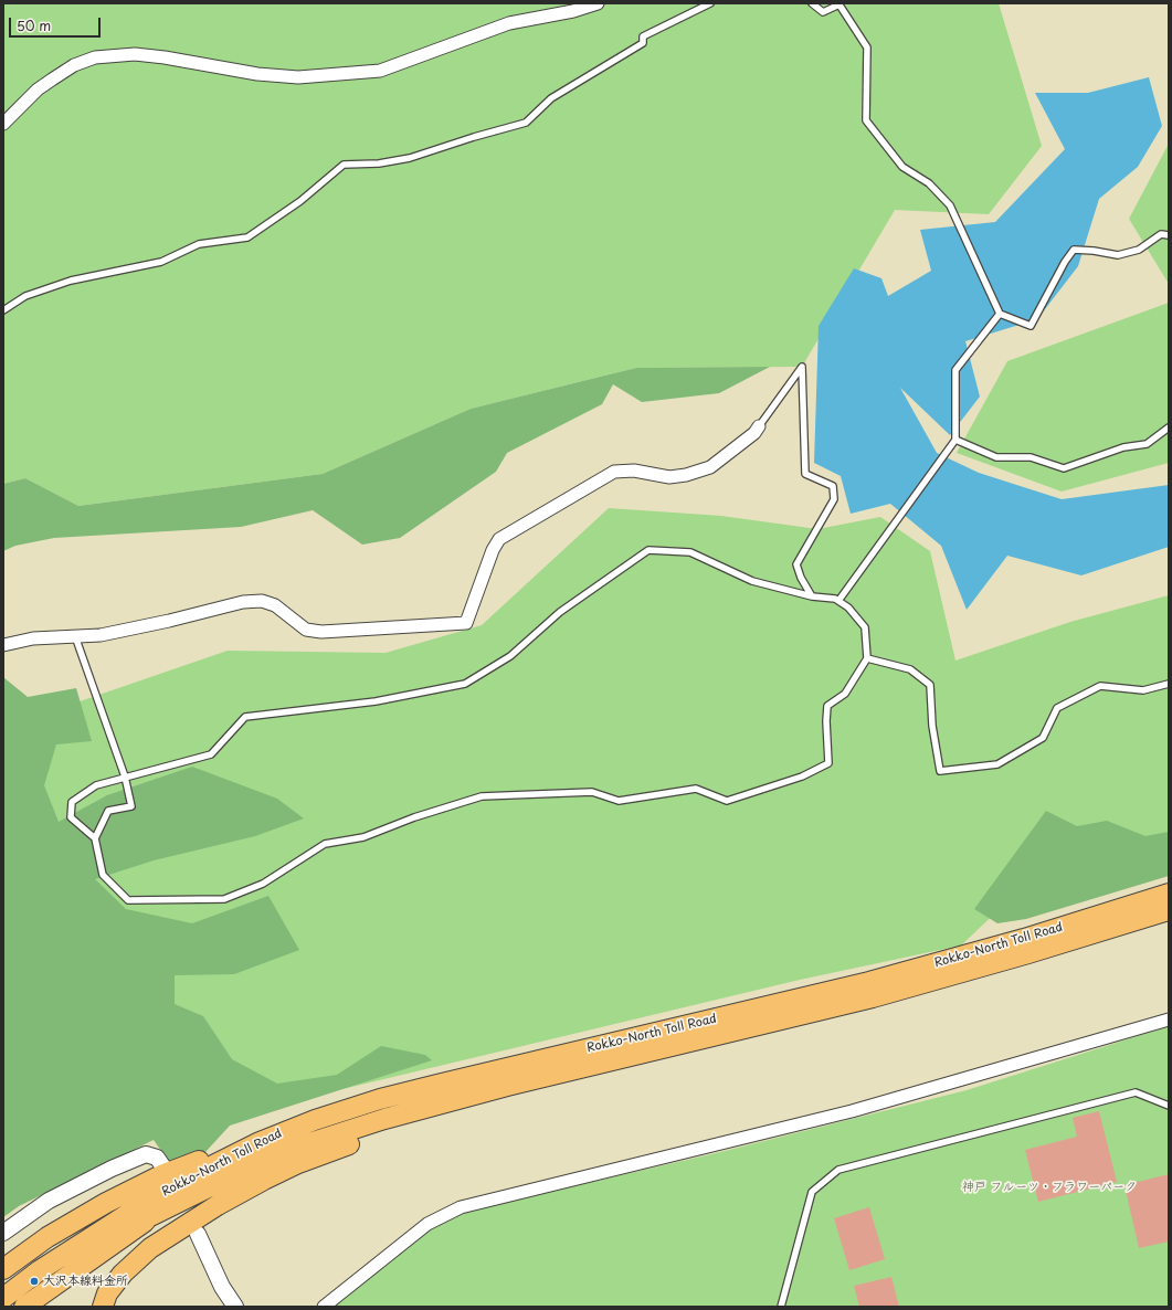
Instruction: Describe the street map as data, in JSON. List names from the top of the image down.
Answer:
{
  "streets": {
    "main road": ["Rokko-North Toll Road"]
  },
  "parks": ["神戸 フルーツ・フラワーパーク"],
  "places": ["大沢本線料金所"],
  "scale_bar": "50 m"
}
